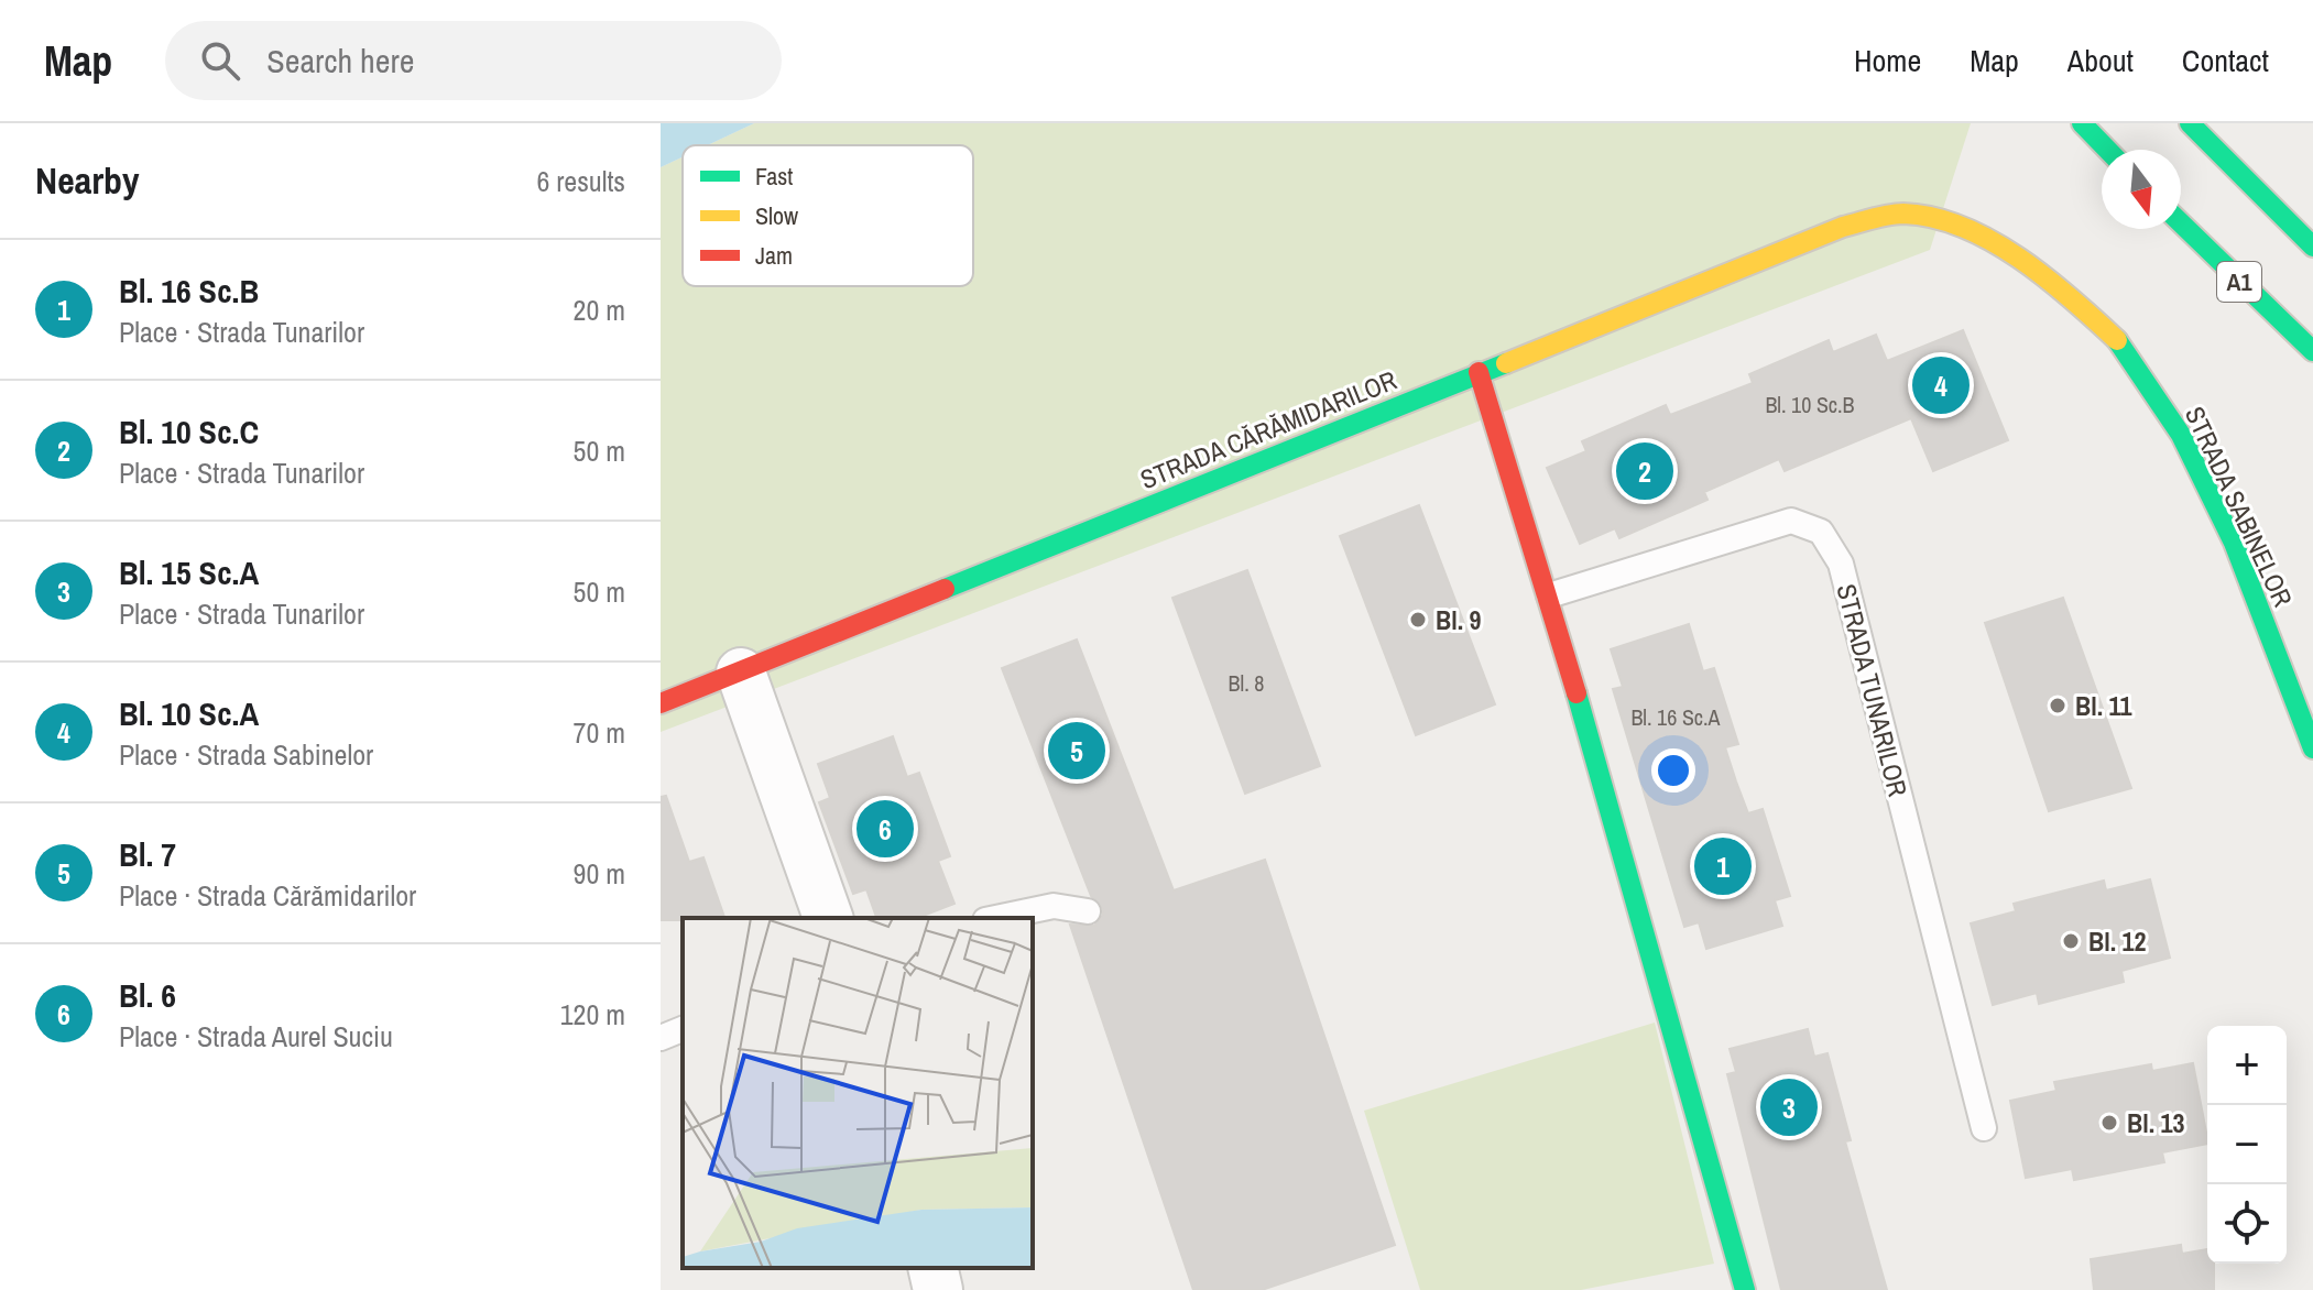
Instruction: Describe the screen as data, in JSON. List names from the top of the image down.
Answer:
{
  "streets": {
    "main road": ["A1", "STRADA CĂRĂMIDARILOR", "STRADA SABINELOR"],
    "lane": ["STRADA TUNARILOR"]
  },
  "crossings": [
    ["STRADA CĂRĂMIDARILOR", "STRADA SABINELOR"]
  ],
  "places": [
    "Bl. 9",
    "Bl. 11",
    "Bl. 12",
    "Bl. 13"
  ],
  "house_numbers": ["Bl. 10 Sc.B", "Bl. 8", "Bl. 16 Sc.A"],
  "legend": ["Fast", "Slow", "Jam"],
  "north": "bottom",
  "page": {
    "header": "Map",
    "search": "Search here",
    "nav": [
      "Home",
      "Map",
      "About",
      "Contact"
    ],
    "heading": ["Nearby", "6 results"],
    "list": [
      {
        "mark": "1",
        "name": "Bl. 16 Sc.B",
        "note": "Place · Strada Tunarilor",
        "value": "20 m"
      },
      {
        "mark": "2",
        "name": "Bl. 10 Sc.C",
        "note": "Place · Strada Tunarilor",
        "value": "50 m"
      },
      {
        "mark": "3",
        "name": "Bl. 15 Sc.A",
        "note": "Place · Strada Tunarilor",
        "value": "50 m"
      },
      {
        "mark": "4",
        "name": "Bl. 10 Sc.A",
        "note": "Place · Strada Sabinelor",
        "value": "70 m"
      },
      {
        "mark": "5",
        "name": "Bl. 7",
        "note": "Place · Strada Cărămidarilor",
        "value": "90 m"
      },
      {
        "mark": "6",
        "name": "Bl. 6",
        "note": "Place · Strada Aurel Suciu",
        "value": "120 m"
      }
    ],
    "pins": [
      "4",
      "2",
      "5",
      "6",
      "1",
      "3"
    ],
    "map_buttons": ["+", "−"]
  }
}
